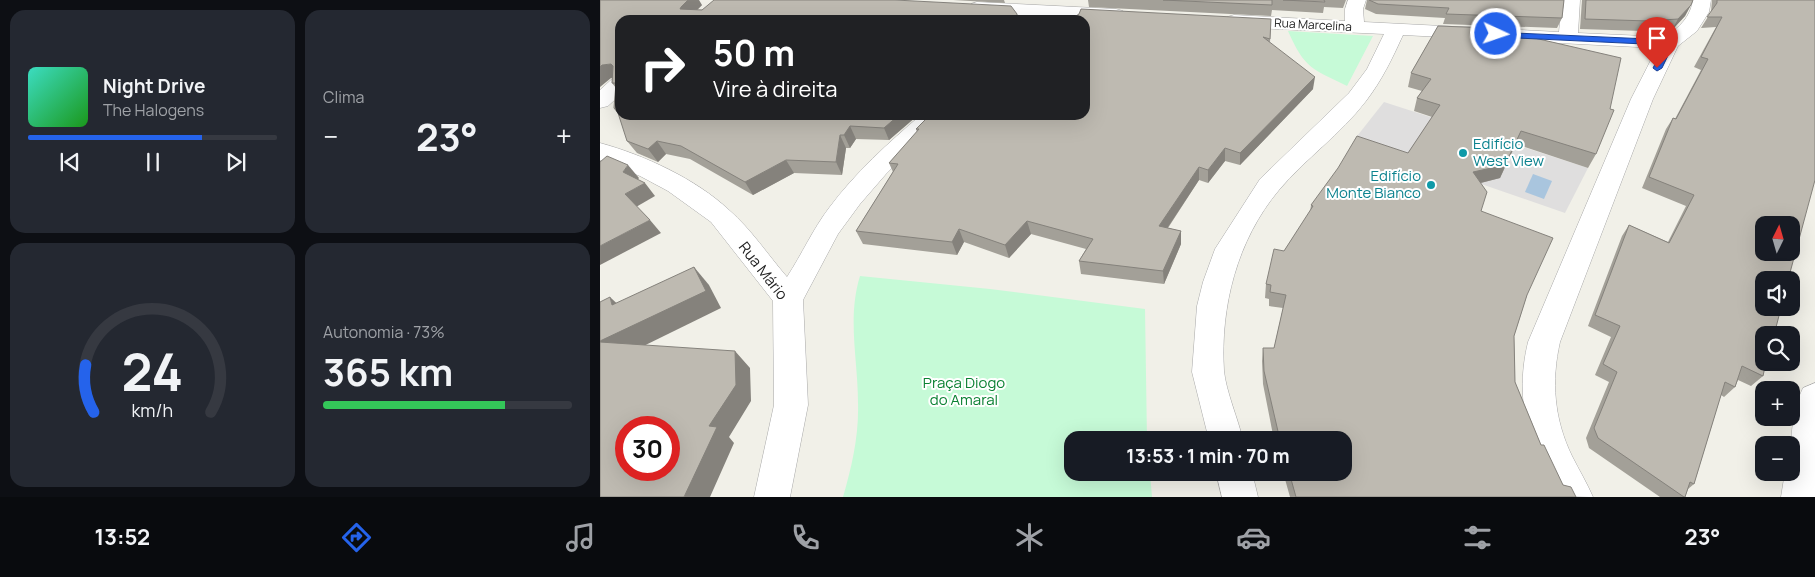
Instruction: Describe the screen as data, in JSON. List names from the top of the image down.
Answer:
{
  "streets": {
    "street": ["Rua Marcelina", "Rua Mário"]
  },
  "parks": ["Praça Diogo do Amaral"],
  "places": ["Edifício West View", "Edifício Monte Bianco"],
  "north": "top",
  "page": {
    "tile": [
      "Clima",
      ["Autonomia · 73%", "365 km"]
    ],
    "turn": ["50 m", "Vire à direita"],
    "song": ["Night Drive", "The Halogens"],
    "heat": ["−", "23°", "+"],
    "map_buttons": ["+", "−"],
    "limit": "30",
    "trip": "13:53 · 1 min · 70 m",
    "tabs": ["13:52", "23°"],
    "gauge": ["24", "km/h"]
  }
}
